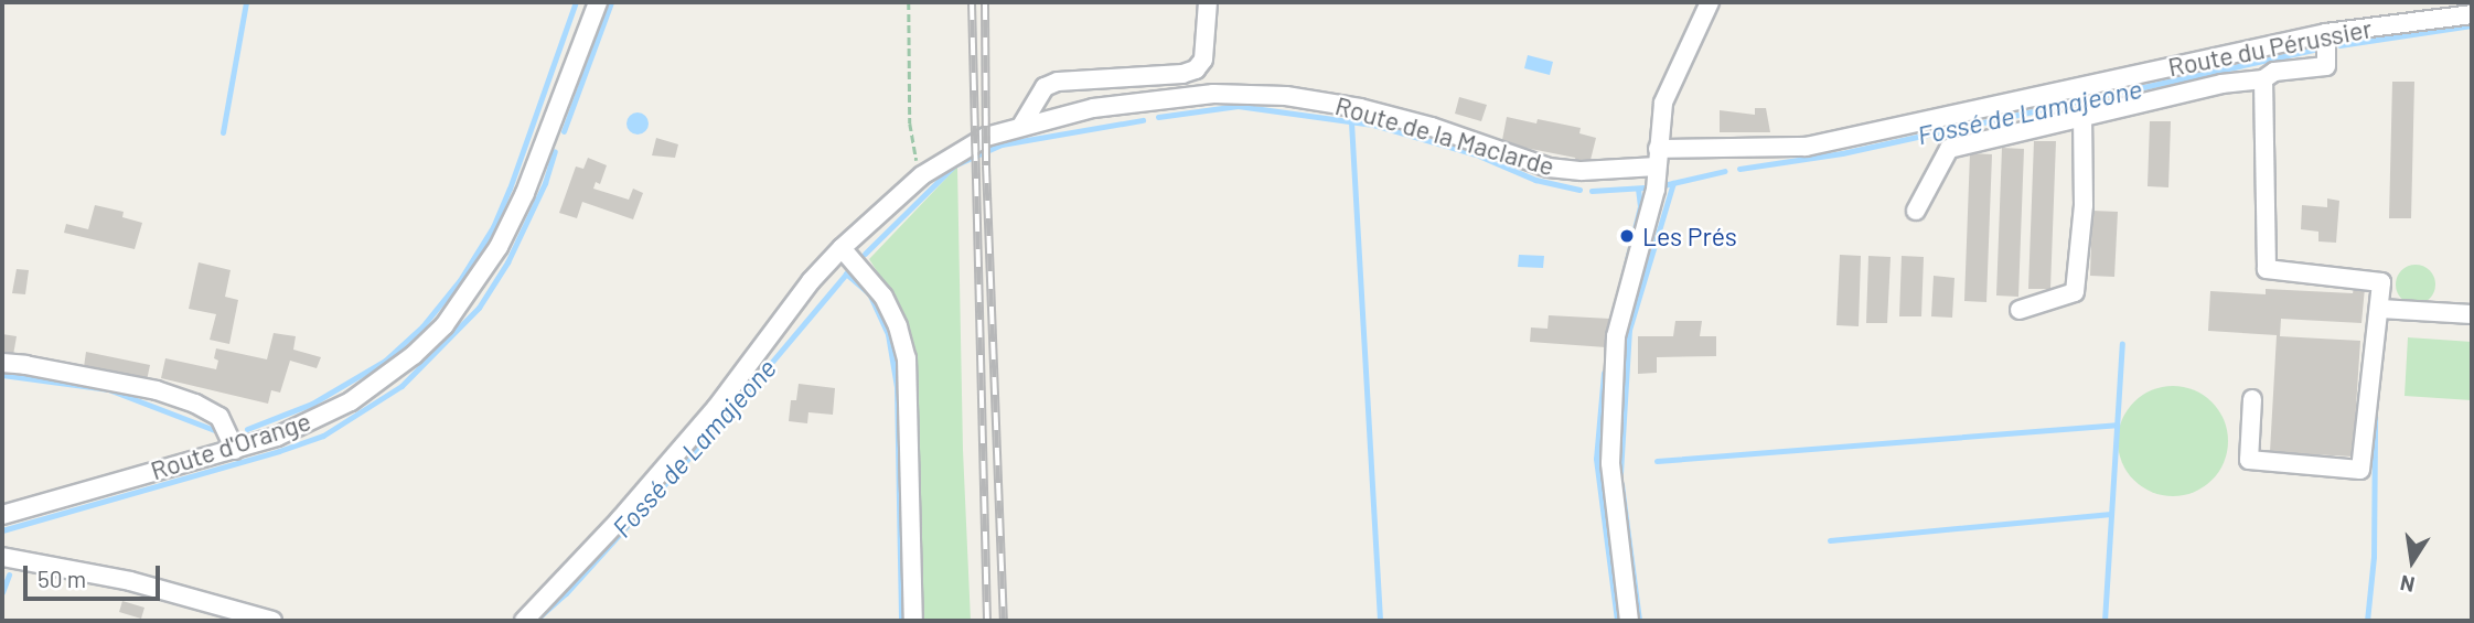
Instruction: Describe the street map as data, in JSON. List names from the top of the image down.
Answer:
{
  "streets": {
    "street": ["Route du Pérussier", "Route de la Maclarde", "Route d'Orange"]
  },
  "crossings": [
    ["Route du Pérussier", "Route de la Maclarde"]
  ],
  "water": ["Fossé de Lamajeone"],
  "places": ["Les Prés"],
  "scale_bar": "50 m",
  "north": "bottom"
}
